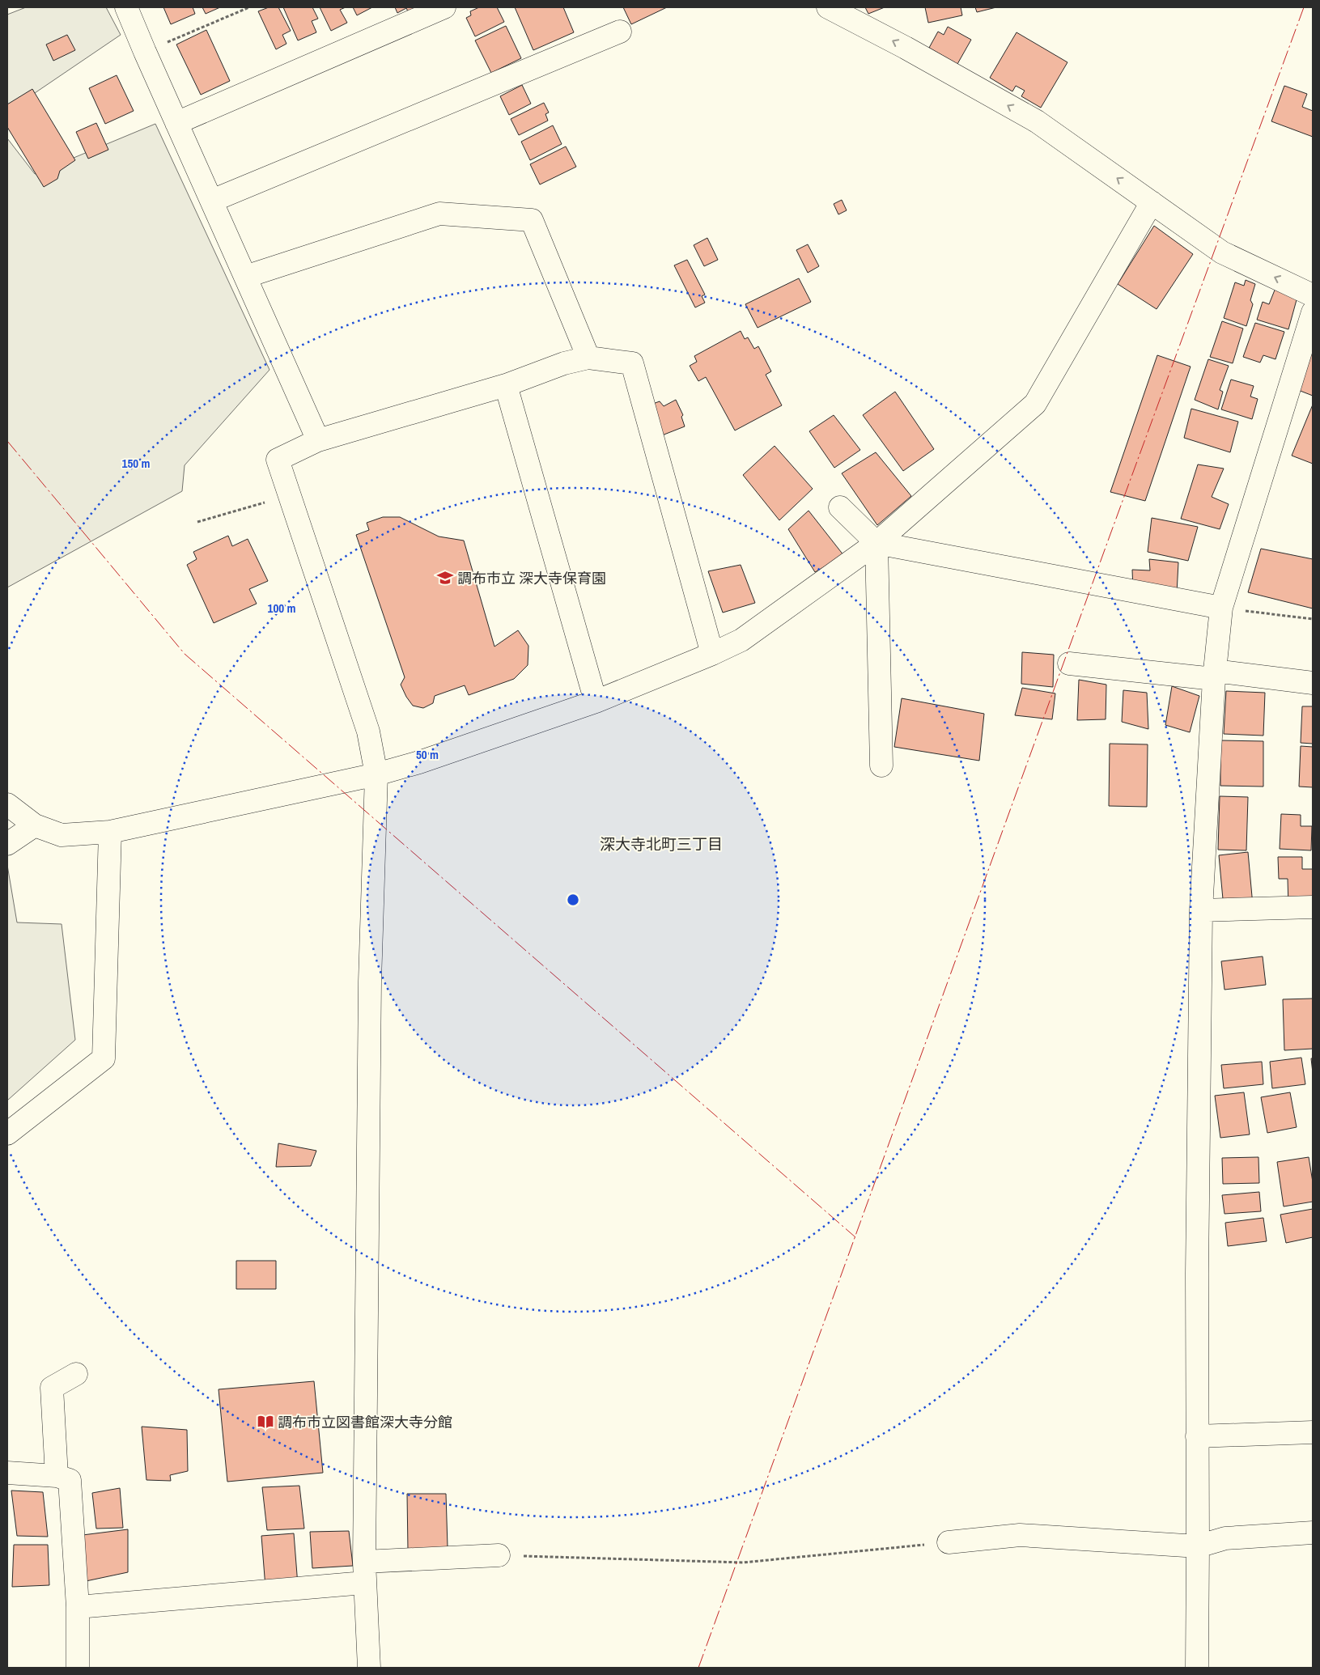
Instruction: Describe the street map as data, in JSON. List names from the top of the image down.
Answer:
{
  "districts": ["深大寺北町三丁目"],
  "places": {
    "school or university": ["調布市立 深大寺保育園"],
    "library": ["調布市立図書館深大寺分館"]
  },
  "rings": ["150 m", "100 m", "50 m"]
}
